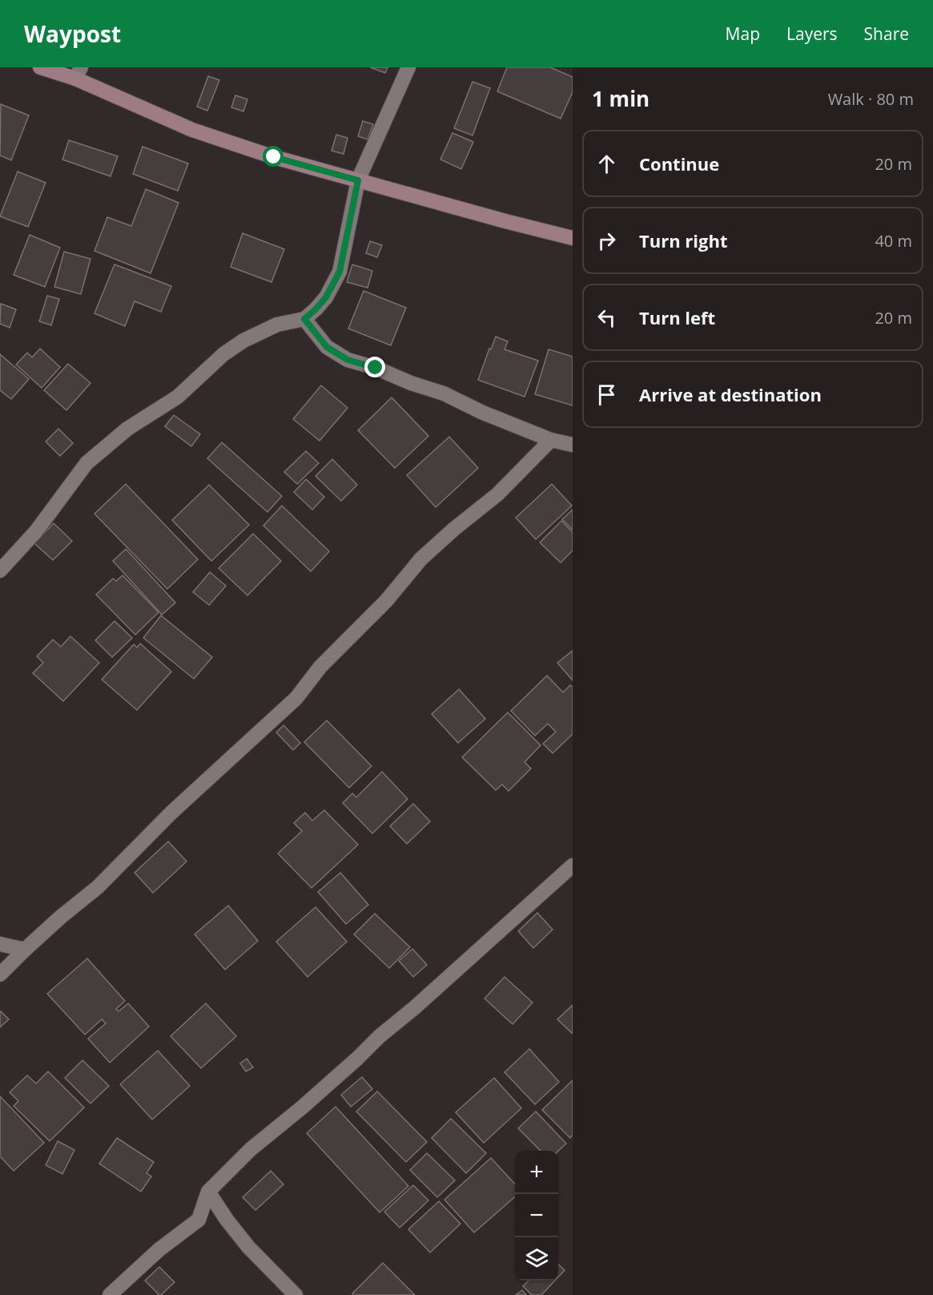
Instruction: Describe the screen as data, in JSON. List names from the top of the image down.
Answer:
{
  "page": {
    "header": "Waypost",
    "nav": ["Map", "Layers", "Share"],
    "heading": ["1 min", "Walk · 80 m"],
    "list": [
      ["Continue", "20 m"],
      ["Turn right", "40 m"],
      ["Turn left", "20 m"],
      "Arrive at destination"
    ],
    "map_buttons": ["+", "−"]
  }
}
